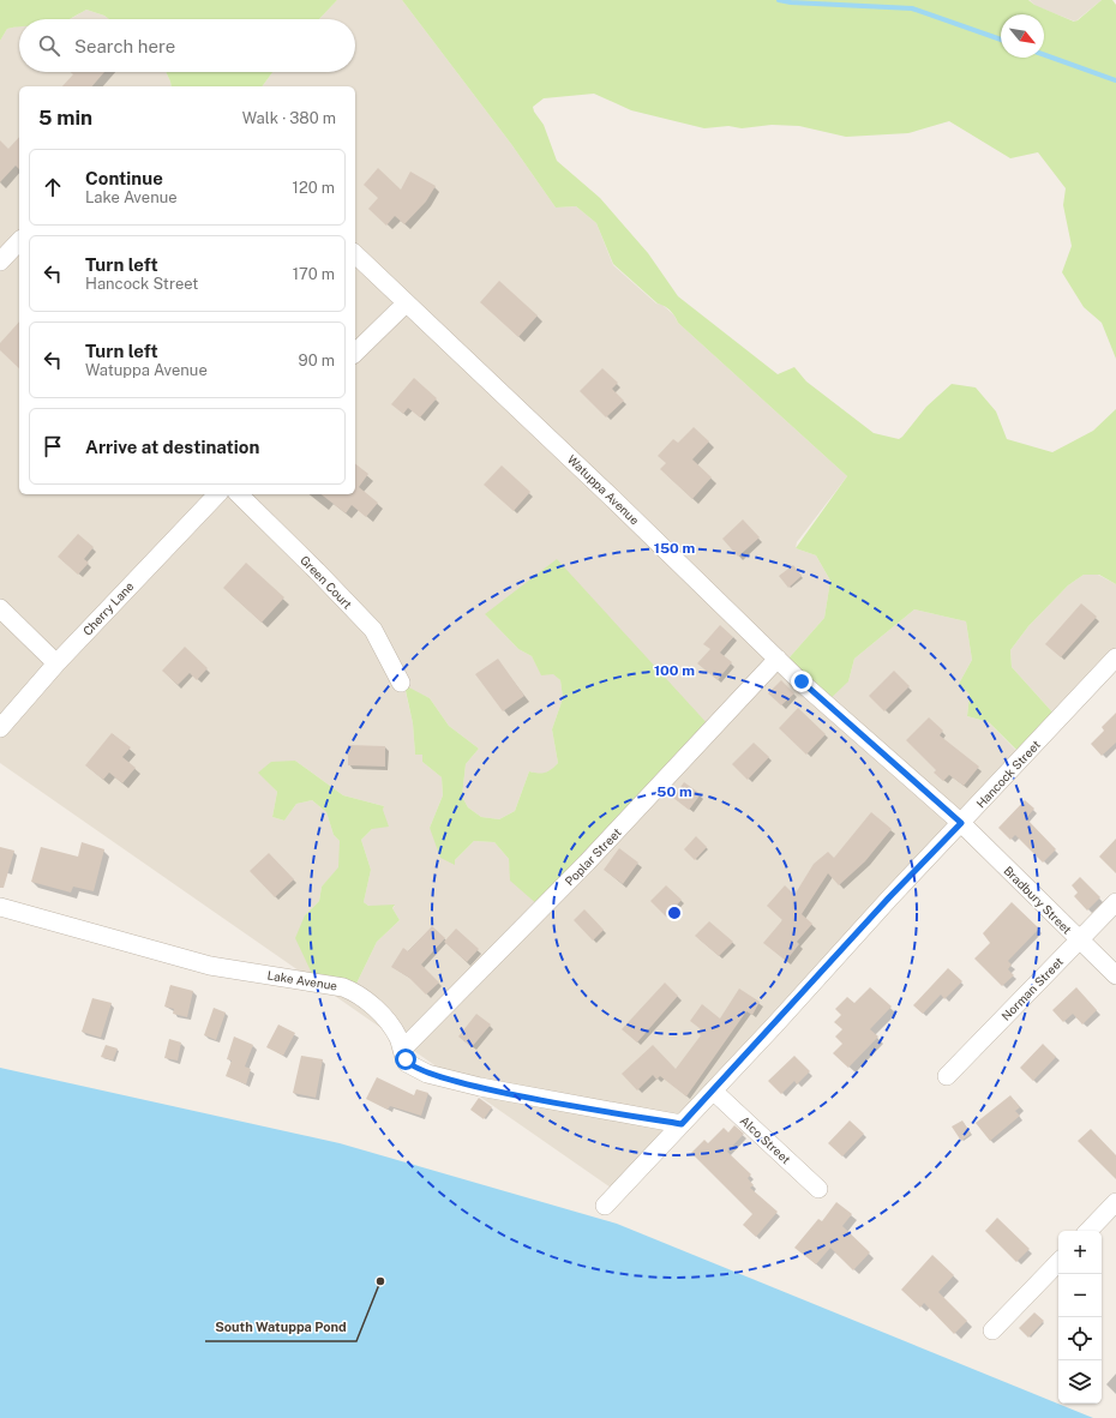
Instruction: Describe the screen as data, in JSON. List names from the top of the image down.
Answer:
{
  "streets": {
    "street": [
      "Watuppa Avenue",
      "Green Court",
      "Cherry Lane",
      "Hancock Street",
      "Poplar Street",
      "Bradbury Street",
      "Lake Avenue",
      "Norman Street",
      "Alco Street"
    ]
  },
  "crossings": [
    ["Watuppa Avenue", "Hancock Street"],
    ["Watuppa Avenue", "Poplar Street"],
    ["Watuppa Avenue", "Bradbury Street"],
    ["Hancock Street", "Bradbury Street"],
    ["Hancock Street", "Lake Avenue"],
    ["Hancock Street", "Alco Street"],
    ["Poplar Street", "Lake Avenue"],
    ["Bradbury Street", "Norman Street"]
  ],
  "places": ["South Watuppa Pond"],
  "north": "bottom right",
  "page": {
    "search": "Search here",
    "heading": ["5 min", "Walk · 380 m"],
    "list": [
      ["Continue", "Lake Avenue", "120 m"],
      ["Turn left", "Hancock Street", "170 m"],
      ["Turn left", "Watuppa Avenue", "90 m"],
      "Arrive at destination"
    ],
    "map_buttons": ["+", "−"]
  },
  "rings": ["150 m", "100 m", "50 m"]
}
